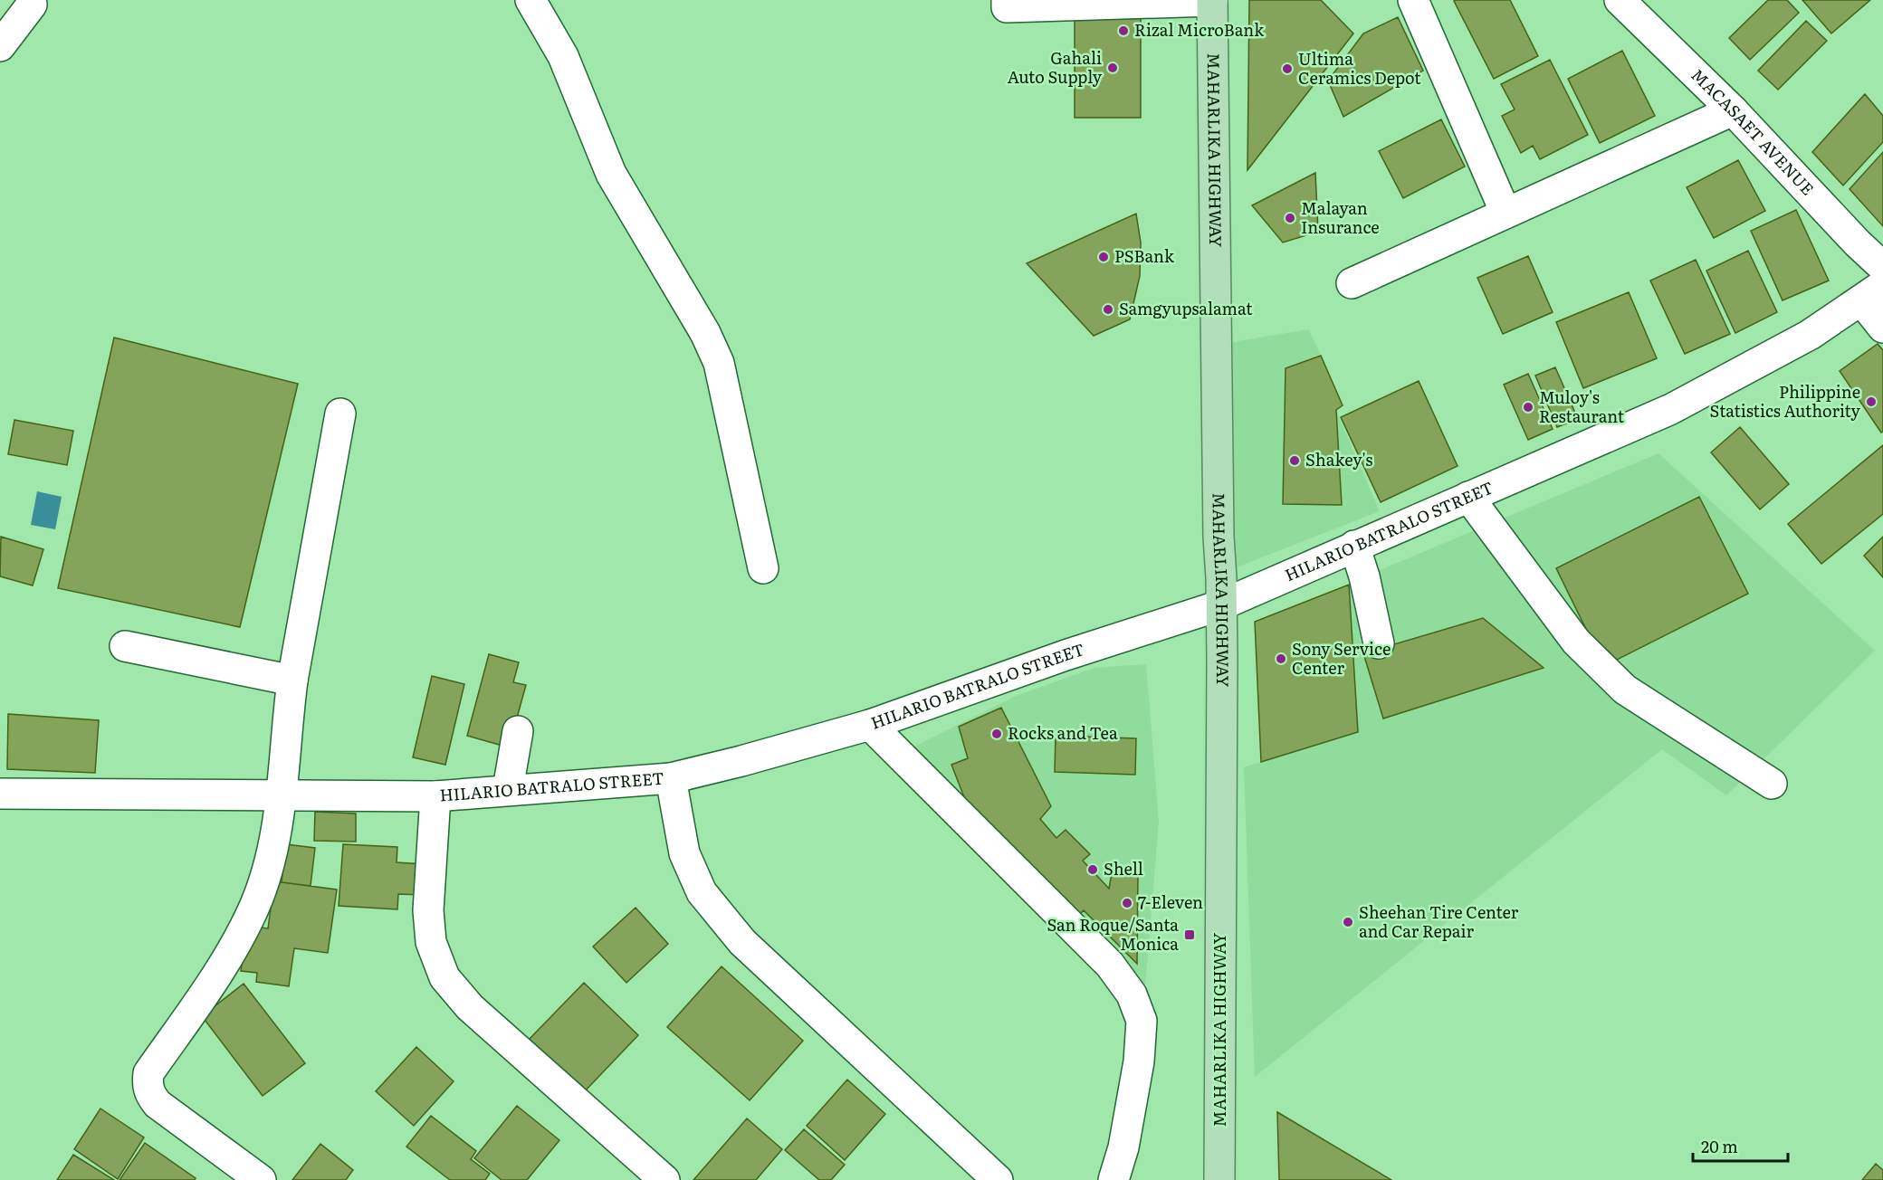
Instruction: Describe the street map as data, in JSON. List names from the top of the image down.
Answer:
{
  "streets": {
    "main road": ["MAHARLIKA HIGHWAY"],
    "street": ["MACASAET AVENUE", "HILARIO BATRALO STREET"]
  },
  "crossings": [
    ["MAHARLIKA HIGHWAY", "HILARIO BATRALO STREET"]
  ],
  "places": {
    "other": [
      "Rizal MicroBank",
      "Gahali Auto Supply",
      "Ultima Ceramics Depot",
      "Malayan Insurance",
      "PSBank",
      "Samgyupsalamat",
      "Philippine Statistics Authority",
      "Muloy's Restaurant",
      "Shakey's",
      "Sony Service Center",
      "Rocks and Tea",
      "Shell",
      "7-Eleven",
      "Sheehan Tire Center and Car Repair"
    ],
    "transit": ["San Roque/Santa Monica"]
  },
  "scale_bar": "20 m"
}
